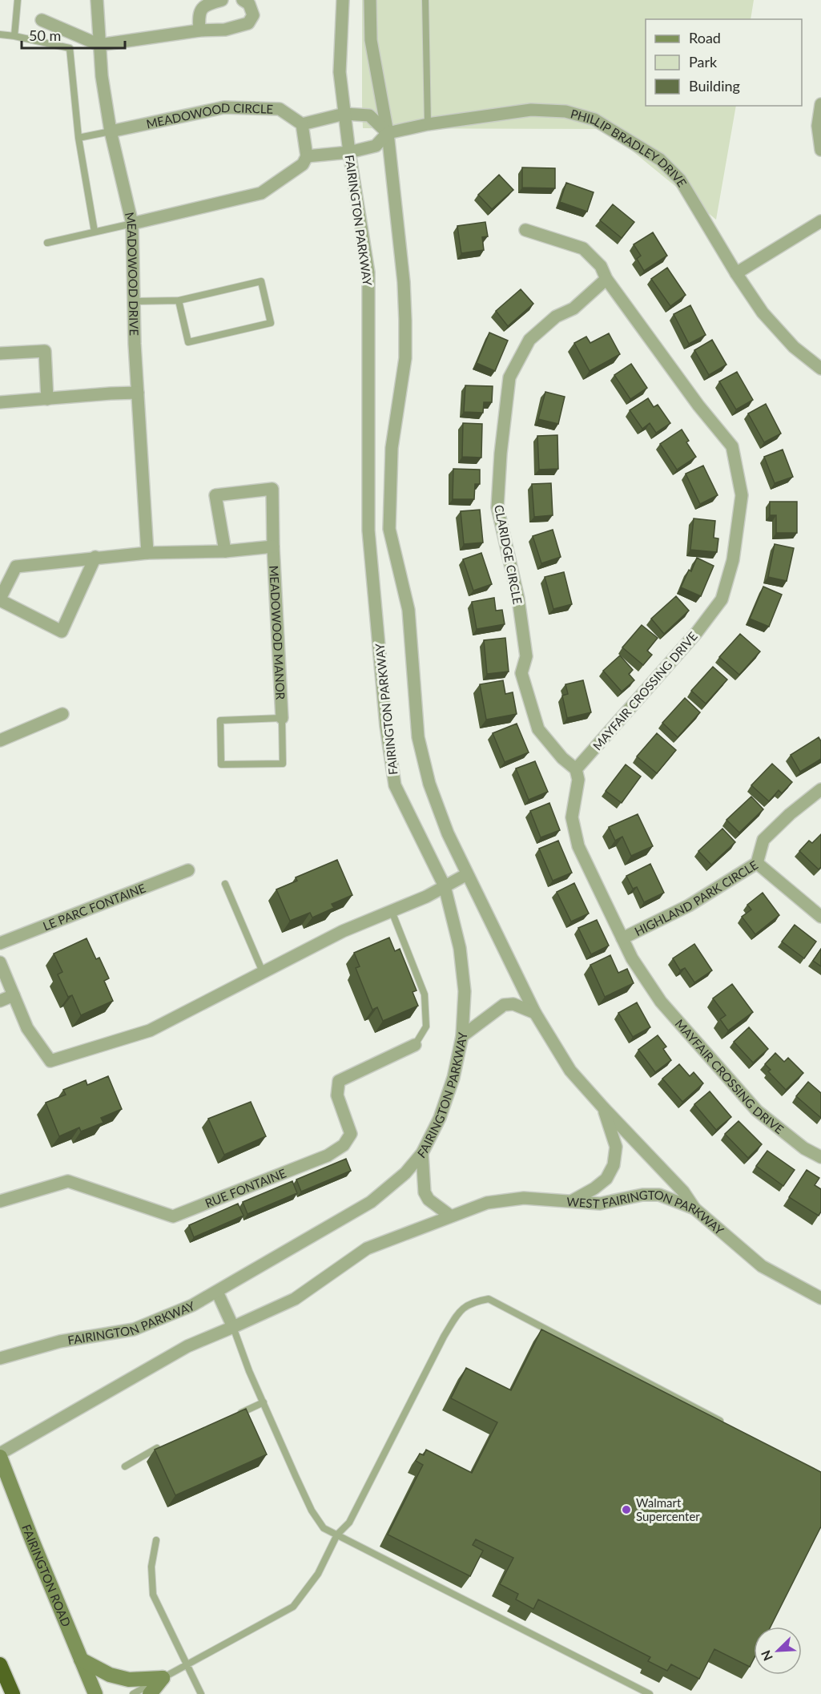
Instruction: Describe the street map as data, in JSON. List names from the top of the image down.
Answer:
{
  "streets": {
    "street": [
      "MEADOWOOD CIRCLE",
      "PHILLIP BRADLEY DRIVE",
      "FAIRINGTON PARKWAY",
      "MEADOWOOD DRIVE",
      "CLARIDGE CIRCLE",
      "MEADOWOOD MANOR",
      "MAYFAIR CROSSING DRIVE",
      "HIGHLAND PARK CIRCLE",
      "LE PARC FONTAINE",
      "RUE FONTAINE",
      "WEST FAIRINGTON PARKWAY",
      "FAIRINGTON ROAD"
    ]
  },
  "crossings": [
    ["MEADOWOOD CIRCLE", "MEADOWOOD DRIVE"],
    ["PHILLIP BRADLEY DRIVE", "FAIRINGTON PARKWAY"],
    ["CLARIDGE CIRCLE", "MAYFAIR CROSSING DRIVE"],
    ["MAYFAIR CROSSING DRIVE", "HIGHLAND PARK CIRCLE"]
  ],
  "places": ["Walmart Supercenter"],
  "legend": ["Road", "Park", "Building"],
  "scale_bar": "50 m",
  "north": "bottom left"
}
